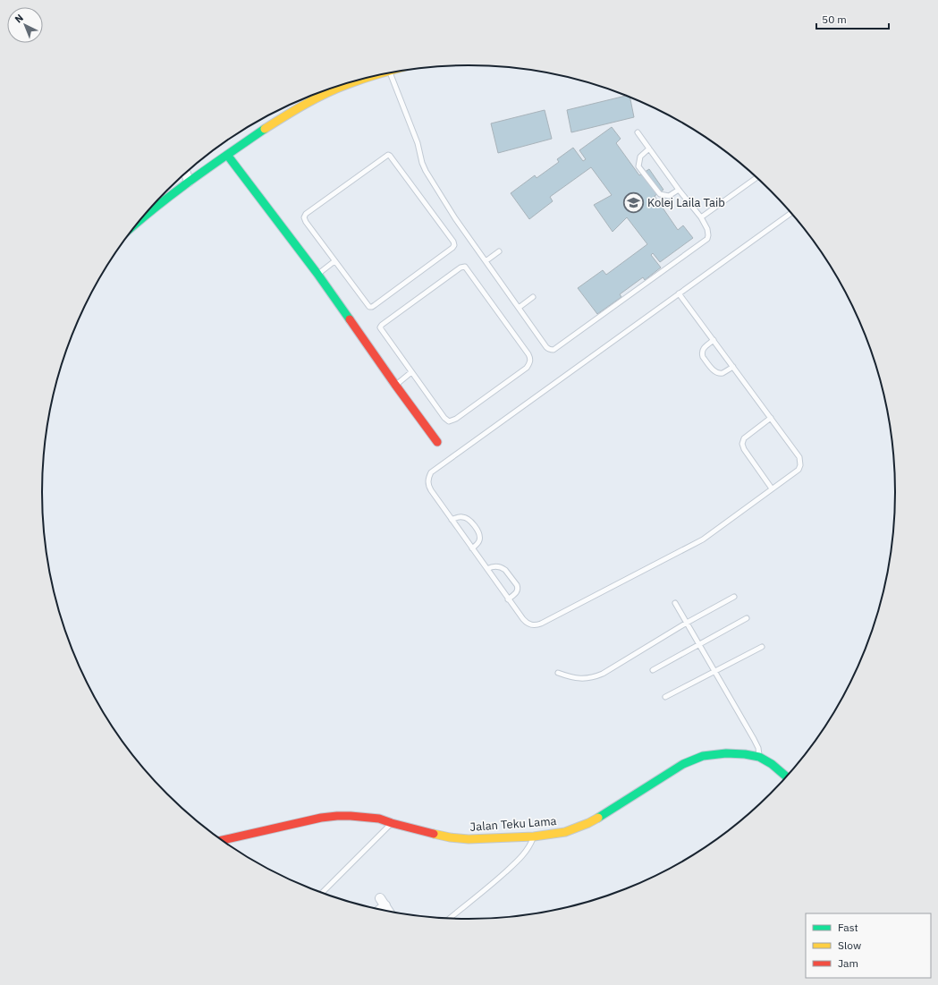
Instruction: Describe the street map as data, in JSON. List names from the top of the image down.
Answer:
{
  "streets": {
    "street": ["Jalan Teku Lama"]
  },
  "places": {
    "school or university": ["Kolej Laila Taib"]
  },
  "legend": ["Fast", "Slow", "Jam"],
  "scale_bar": "50 m",
  "north": "top left"
}
